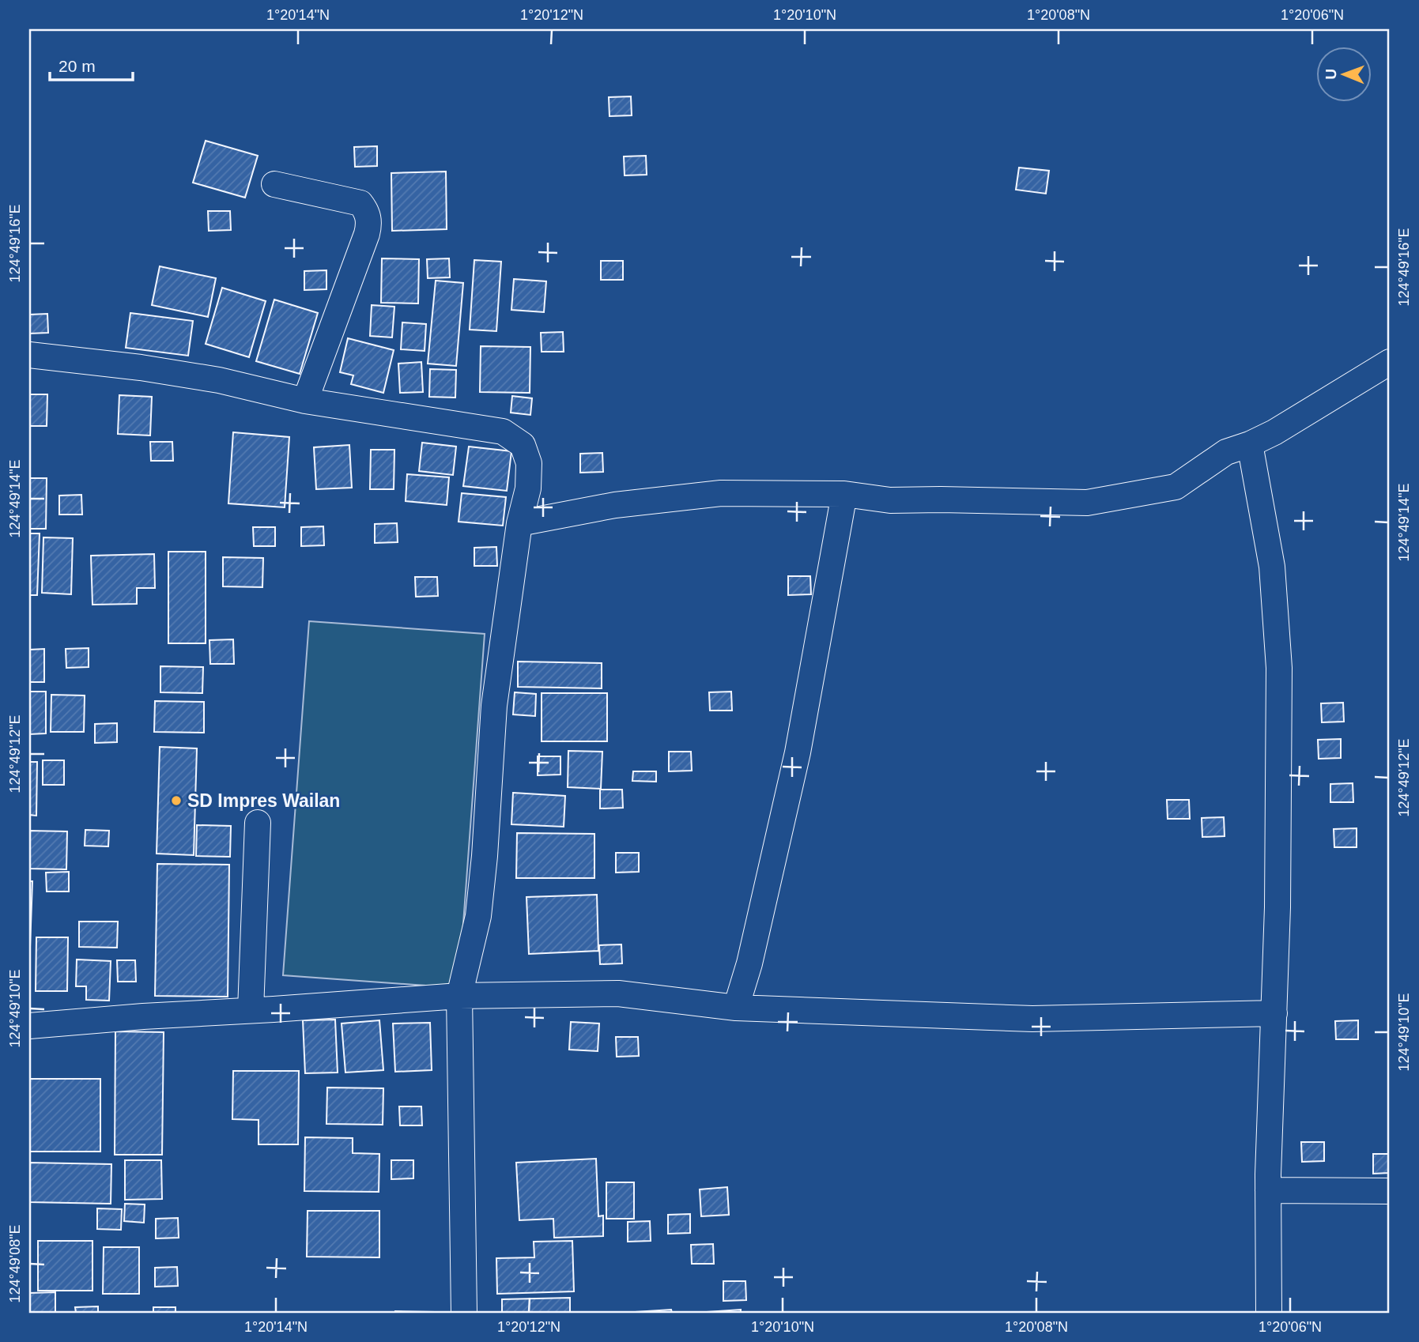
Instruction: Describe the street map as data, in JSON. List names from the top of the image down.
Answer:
{
  "places": ["SD Impres Wailan"],
  "scale_bar": "20 m",
  "north": "left",
  "coordinates": [
    "1°20'14\"N",
    "1°20'12\"N",
    "1°20'10\"N",
    "1°20'08\"N",
    "1°20'06\"N",
    "124°49'16\"E",
    "124°49'14\"E",
    "124°49'12\"E",
    "124°49'10\"E",
    "124°49'08\"E"
  ]
}
